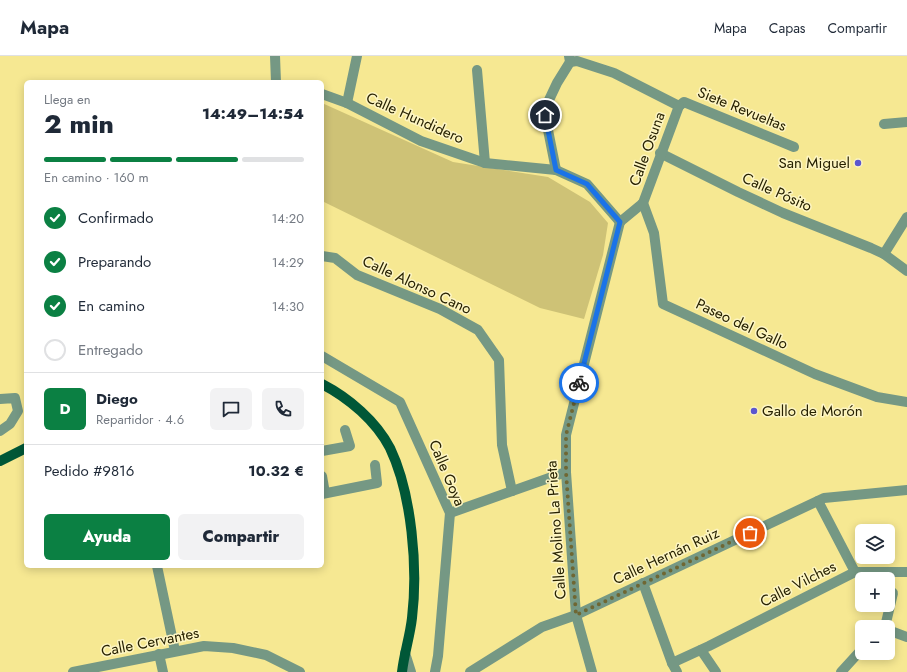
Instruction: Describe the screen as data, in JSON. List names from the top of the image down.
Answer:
{
  "streets": {
    "street": [
      "Siete Revueltas",
      "Calle Hundidero",
      "Calle Osuna",
      "Calle Pósito",
      "Calle Alonso Cano",
      "Paseo del Gallo",
      "Calle Goya",
      "Calle Molino La Prieta",
      "Calle Hernán Ruiz",
      "Calle Vilches",
      "Calle Cervantes"
    ]
  },
  "crossings": [
    ["Siete Revueltas", "Calle Osuna"],
    ["Calle Hundidero", "Calle Molino La Prieta"],
    ["Calle Osuna", "Calle Pósito"],
    ["Calle Osuna", "Paseo del Gallo"],
    ["Calle Molino La Prieta", "Calle Hernán Ruiz"]
  ],
  "places": ["San Miguel", "Gallo de Morón"],
  "page": {
    "header": "Mapa",
    "nav": ["Mapa", "Capas", "Compartir"],
    "heading": ["2 min", "Llega en", "14:49–14:54"],
    "panel": [
      "Diego",
      "Repartidor · 4.6",
      "Pedido #9816",
      "10.32 €"
    ],
    "bar": "En camino · 160 m",
    "list": [
      ["Confirmado", "14:20"],
      ["Preparando", "14:29"],
      ["En camino", "14:30"],
      "Entregado"
    ],
    "round": "D",
    "buttons": ["Ayuda", "Compartir"],
    "map_buttons": ["+", "−"]
  }
}
